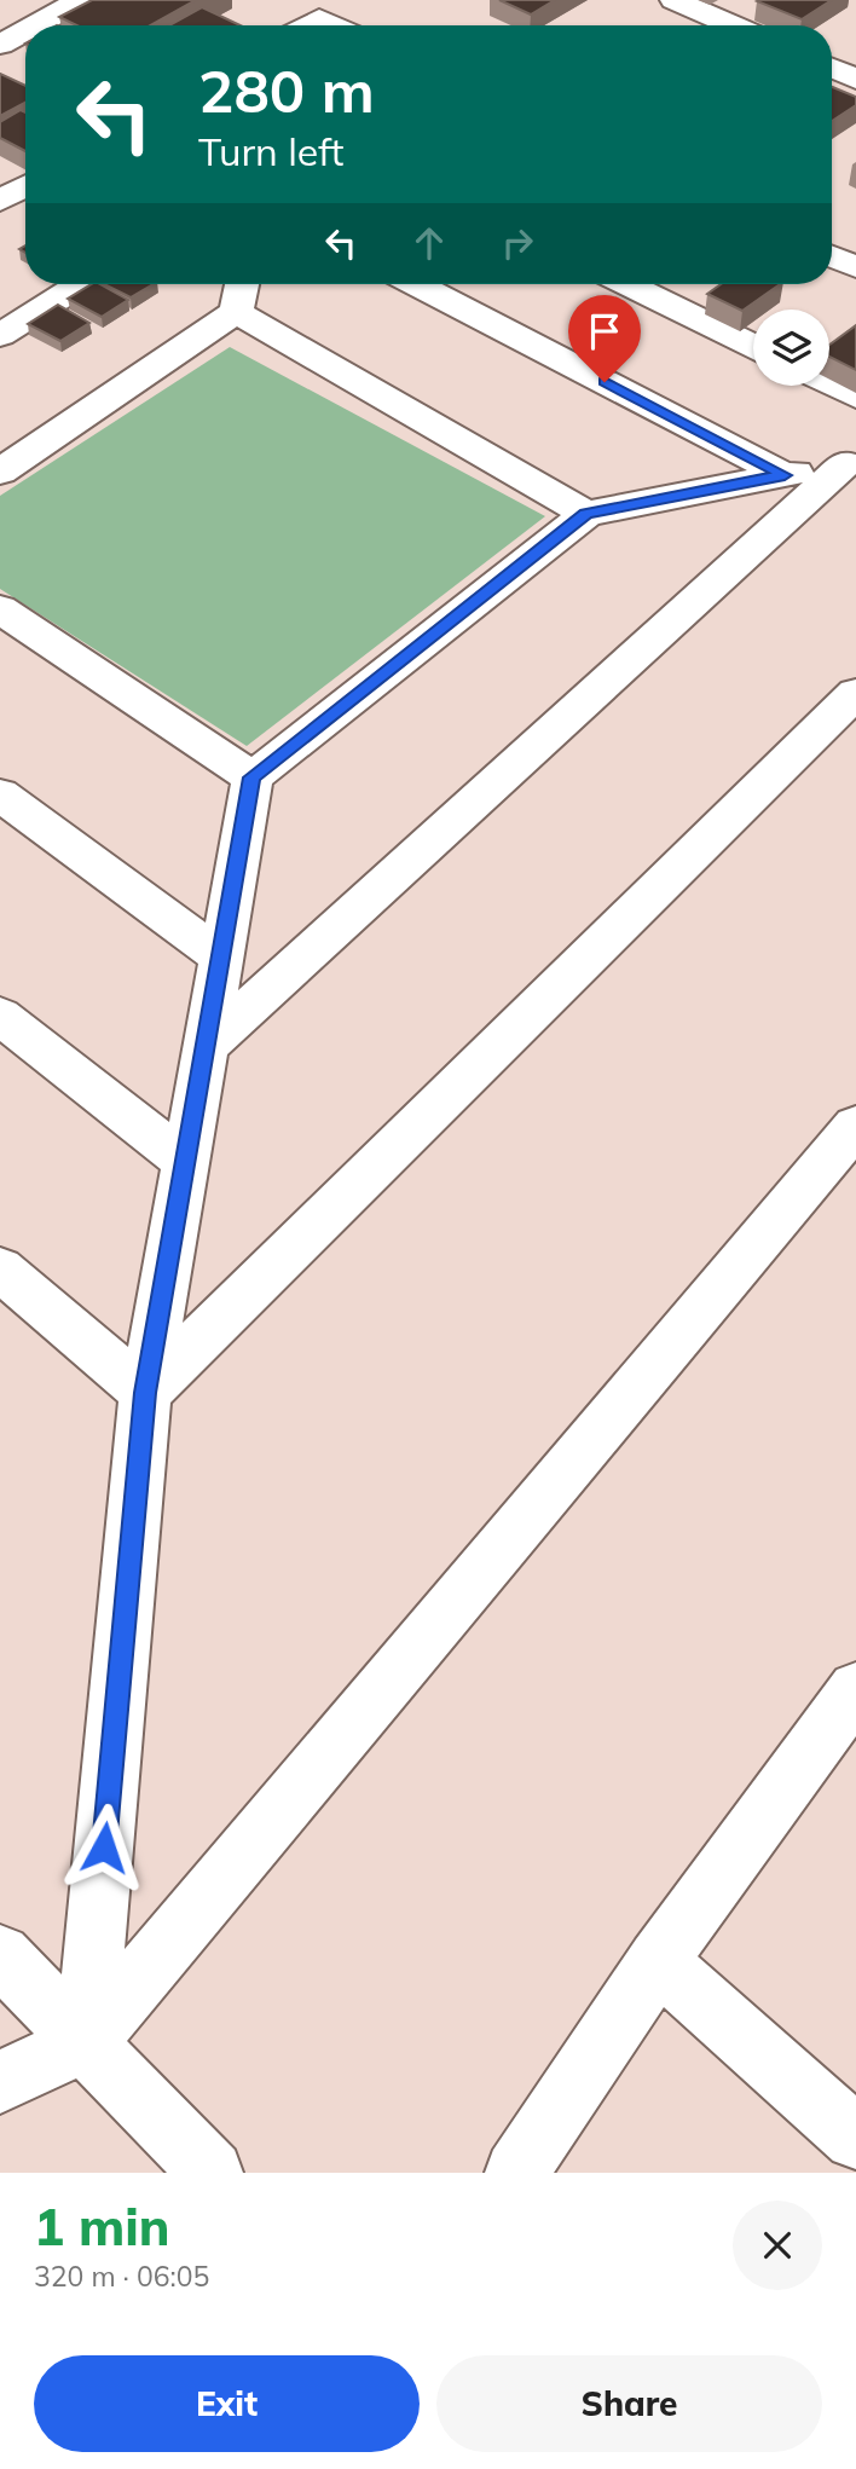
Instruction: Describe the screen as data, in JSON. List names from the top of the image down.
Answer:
{
  "page": {
    "turn": ["280 m", "Turn left"],
    "heading": ["1 min", "320 m · 06:05"],
    "buttons": ["Exit", "Share"]
  }
}
